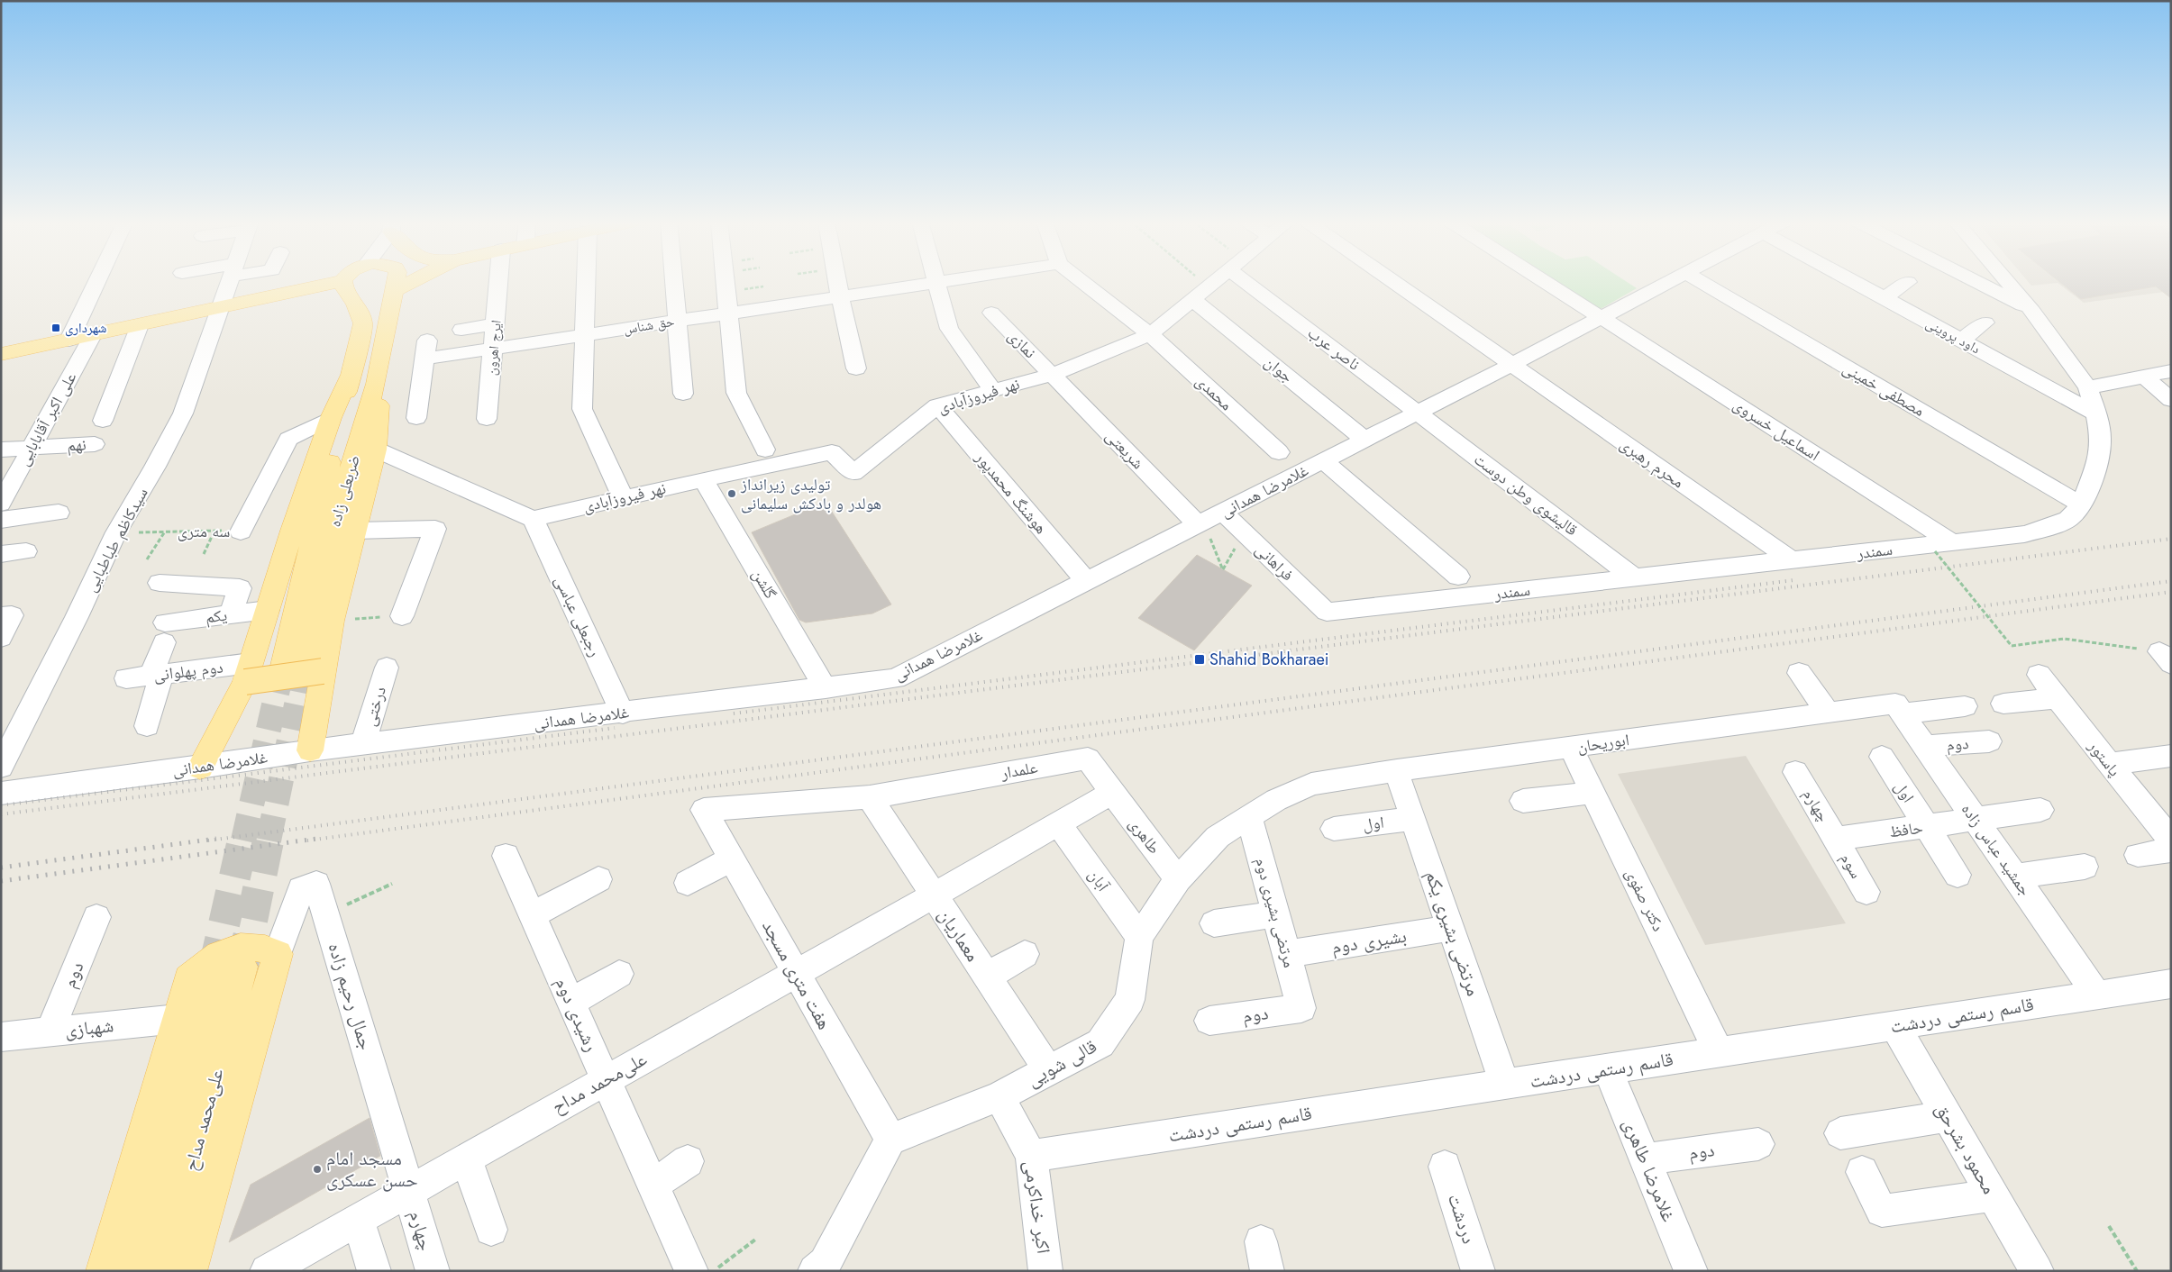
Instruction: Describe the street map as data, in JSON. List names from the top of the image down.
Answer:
{
  "streets": {
    "main road": ["ضربعلی زاده", "علی‌محمد مداح"],
    "street": [
      "حق شناس",
      "داود پروینی",
      "نمازی",
      "ایرج اهرون",
      "ناصر عرب",
      "جوان",
      "مصطفی خمینی",
      "محمدی",
      "نهر فیروزآبادی",
      "علی اکبر آقابابایی",
      "اسماعیل خسروی",
      "نهم",
      "شریعتی",
      "محرم رهبری",
      "غلامرضا همدانی",
      "هوشنگ محمدپور",
      "قالیشوی وطن دوست",
      "سیدکاظم طباطبایی",
      "سمندر",
      "فراهانی",
      "گلشن",
      "یکم",
      "رجبعلی عباسی",
      "دوم پهلوانی",
      "درختی",
      "ابوریحان",
      "دوم",
      "پاستور",
      "علمدار",
      "اول",
      "چهارم",
      "حافظ",
      "طاهری",
      "جمشید عباس زاده",
      "سوم",
      "آبان",
      "دکتر صفوی",
      "مرتضی بشیری دوم",
      "مرتضی بشیری یکم",
      "معماریان",
      "بشیری دوم",
      "هفت متری مسجد",
      "جمال رحیم زاده",
      "رشیدی دوم",
      "قاسم رستمی دردشت",
      "شهبازی",
      "قالی شویی",
      "محمود بشرحق",
      "غلامرضا طاهری",
      "اکبر خداکرمی",
      "دردشت"
    ],
    "path": ["سه متری"]
  },
  "crossings": [
    ["حق شناس", "ایرج اهرون"],
    ["داود پروینی", "سمندر"],
    ["نمازی", "نهر فیروزآبادی"],
    ["نمازی", "شریعتی"],
    ["ناصر عرب", "غلامرضا همدانی"],
    ["ناصر عرب", "قالیشوی وطن دوست"],
    ["جوان", "نهر فیروزآبادی"],
    ["جوان", "غلامرضا همدانی"],
    ["مصطفی خمینی", "سمندر"],
    ["محمدی", "نهر فیروزآبادی"],
    ["نهر فیروزآبادی", "شریعتی"],
    ["نهر فیروزآبادی", "هوشنگ محمدپور"],
    ["نهر فیروزآبادی", "گلشن"],
    ["نهر فیروزآبادی", "رجبعلی عباسی"],
    ["علی اکبر آقابابایی", "نهم"],
    ["اسماعیل خسروی", "غلامرضا همدانی"],
    ["اسماعیل خسروی", "سمندر"],
    ["شریعتی", "غلامرضا همدانی"],
    ["شریعتی", "فراهانی"],
    ["محرم رهبری", "غلامرضا همدانی"],
    ["محرم رهبری", "سمندر"],
    ["غلامرضا همدانی", "هوشنگ محمدپور"],
    ["غلامرضا همدانی", "قالیشوی وطن دوست"],
    ["غلامرضا همدانی", "فراهانی"],
    ["غلامرضا همدانی", "گلشن"],
    ["غلامرضا همدانی", "رجبعلی عباسی"],
    ["غلامرضا همدانی", "درختی"],
    ["قالیشوی وطن دوست", "سمندر"],
    ["سه متری", "سیدکاظم طباطبایی"],
    ["سمندر", "فراهانی"],
    ["یکم", "دوم پهلوانی"],
    ["ابوریحان", "جمشید عباس زاده"],
    ["ابوریحان", "دکتر صفوی"],
    ["ابوریحان", "قالی شویی"],
    ["دوم", "جمشید عباس زاده"],
    ["دوم", "مرتضی بشیری دوم"],
    ["دوم", "شهبازی"],
    ["دوم", "غلامرضا طاهری"],
    ["علمدار", "طاهری"],
    ["علمدار", "معماریان"],
    ["علمدار", "هفت متری مسجد"],
    ["اول", "حافظ"],
    ["اول", "مرتضی بشیری یکم"],
    ["چهارم", "حافظ"],
    ["چهارم", "سوم"],
    ["چهارم", "جمال رحیم زاده"],
    ["چهارم", "علی‌محمد مداح"],
    ["حافظ", "جمشید عباس زاده"],
    ["حافظ", "سوم"],
    ["طاهری", "قالی شویی"],
    ["جمشید عباس زاده", "قاسم رستمی دردشت"],
    ["آبان", "قالی شویی"],
    ["دکتر صفوی", "قاسم رستمی دردشت"],
    ["مرتضی بشیری دوم", "بشیری دوم"],
    ["مرتضی بشیری دوم", "قالی شویی"],
    ["مرتضی بشیری یکم", "بشیری دوم"],
    ["مرتضی بشیری یکم", "قاسم رستمی دردشت"],
    ["معماریان", "قالی شویی"],
    ["معماریان", "علی‌محمد مداح"],
    ["هفت متری مسجد", "قالی شویی"],
    ["هفت متری مسجد", "علی‌محمد مداح"],
    ["جمال رحیم زاده", "علی‌محمد مداح"],
    ["رشیدی دوم", "علی‌محمد مداح"],
    ["قاسم رستمی دردشت", "محمود بشرحق"],
    ["قاسم رستمی دردشت", "غلامرضا طاهری"],
    ["قاسم رستمی دردشت", "اکبر خداکرمی"],
    ["قالی شویی", "اکبر خداکرمی"]
  ],
  "places": {
    "transit": ["شهرداری", "Shahid Bokharaei"],
    "other": ["تولیدی زیرانداز هولدر و بادکش سلیمانی", "مسجد امام حسن عسکری"]
  }
}
